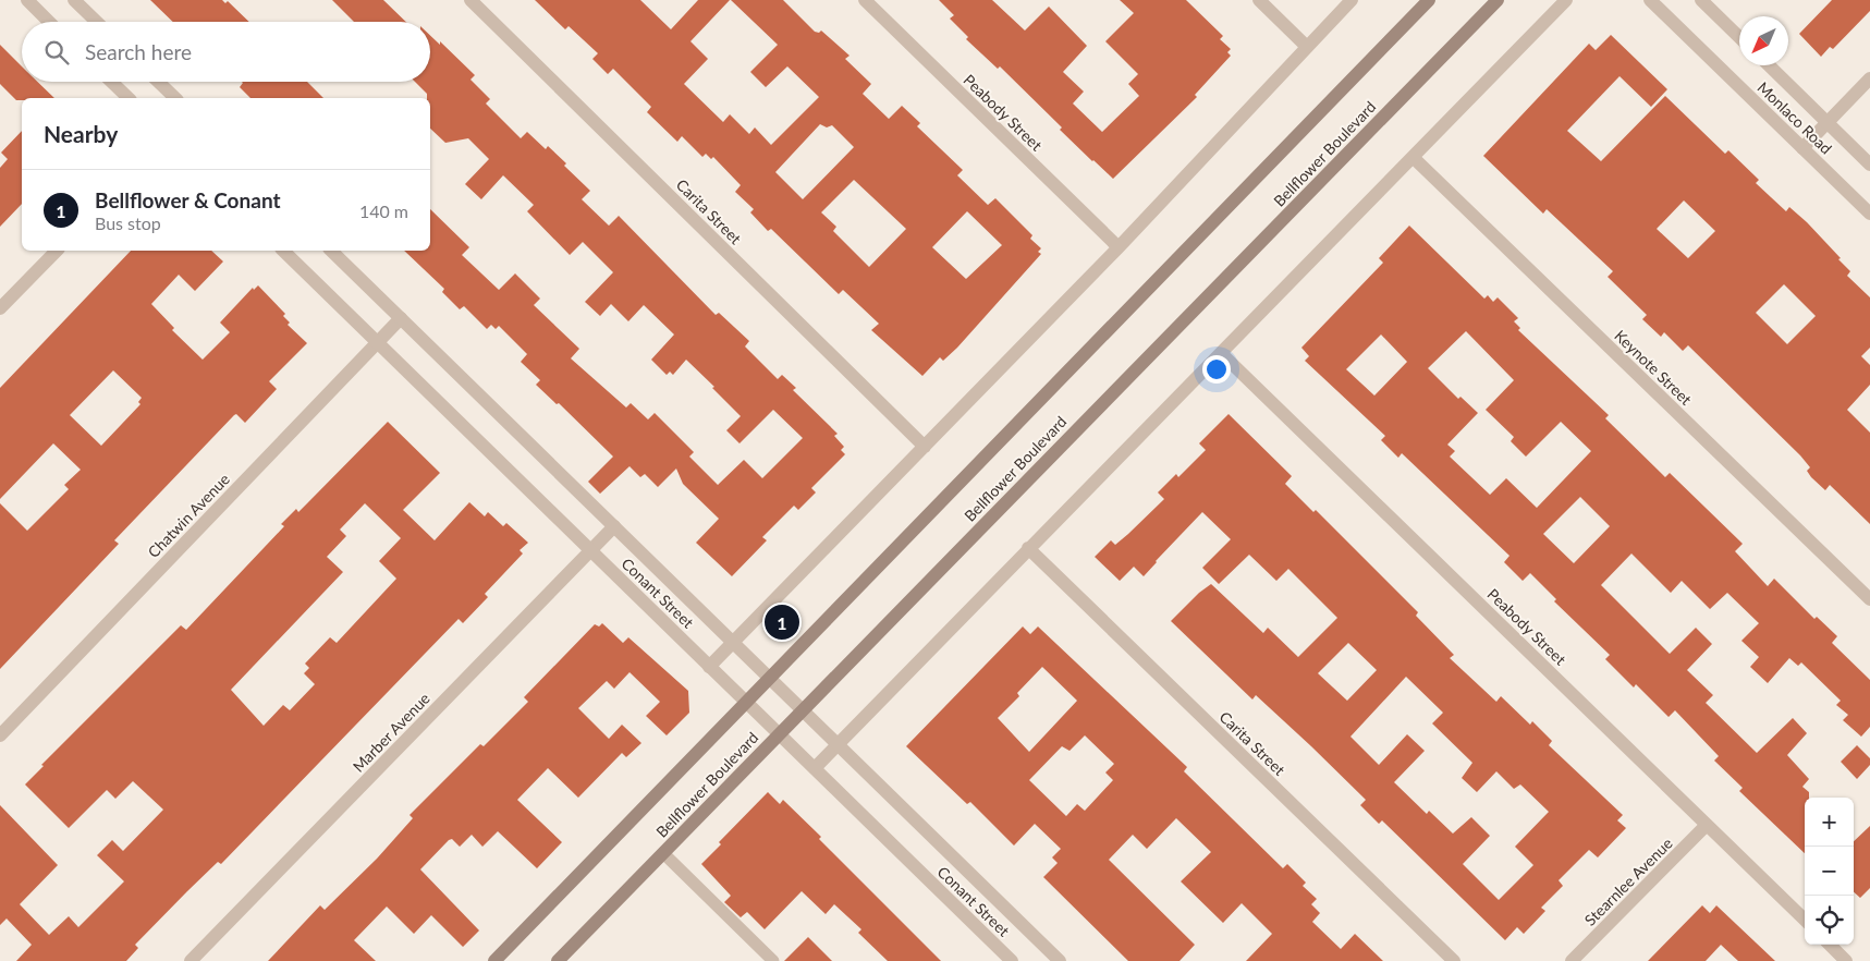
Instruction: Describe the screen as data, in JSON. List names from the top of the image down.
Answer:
{
  "streets": {
    "main road": ["Bellflower Boulevard"],
    "street": [
      "Peabody Street",
      "Monlaco Road",
      "Carita Street",
      "Keynote Street",
      "Chatwin Avenue",
      "Conant Street",
      "Marber Avenue",
      "Stearnlee Avenue"
    ]
  },
  "crossings": [
    ["Peabody Street", "Stearnlee Avenue"],
    ["Bellflower Boulevard", "Conant Street"],
    ["Chatwin Avenue", "Conant Street"],
    ["Conant Street", "Marber Avenue"]
  ],
  "north": "bottom left",
  "page": {
    "search": "Search here",
    "heading": "Nearby",
    "list": [
      {
        "mark": "1",
        "name": "Bellflower & Conant",
        "note": "Bus stop",
        "value": "140 m"
      }
    ],
    "pins": "1",
    "map_buttons": ["+", "−"]
  }
}
